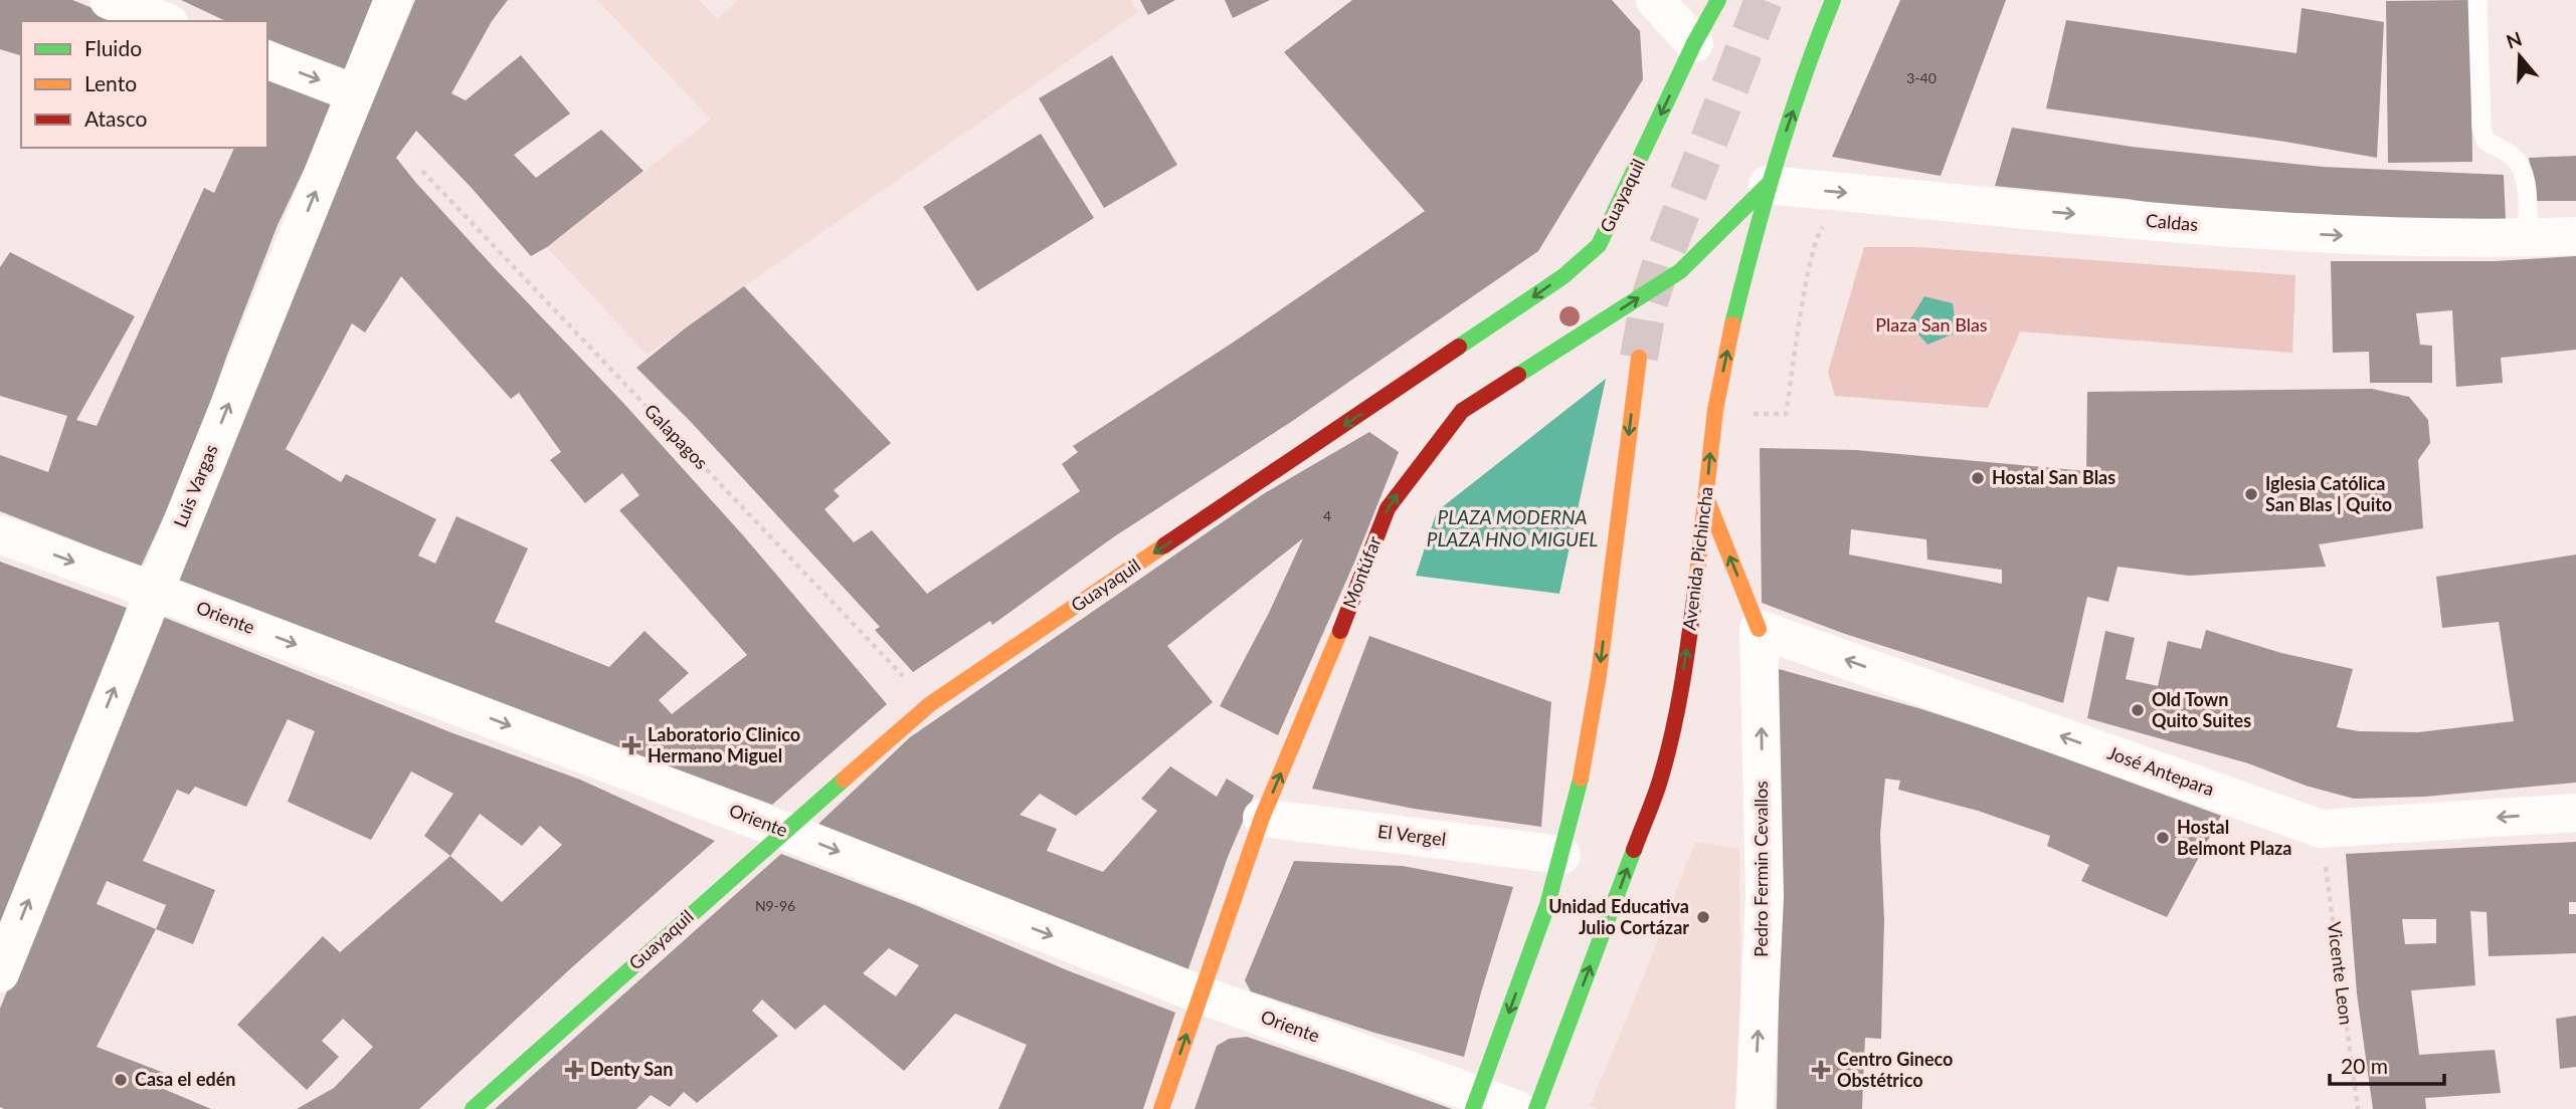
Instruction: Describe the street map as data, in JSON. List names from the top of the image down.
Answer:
{
  "streets": {
    "street": [
      "Guayaquil",
      "Caldas",
      "Luis Vargas",
      "Avenida Pichincha",
      "Montúfar",
      "Oriente",
      "José Antepara",
      "El Vergel",
      "Pedro Fermin Cevallos"
    ],
    "path": ["Galapagos", "Vicente Leon"]
  },
  "crossings": [
    ["Guayaquil", "Galapagos"],
    ["Guayaquil", "Oriente"],
    ["Caldas", "Avenida Pichincha"],
    ["Caldas", "Montúfar"],
    ["Luis Vargas", "Oriente"],
    ["Avenida Pichincha", "Montúfar"],
    ["Montúfar", "Oriente"],
    ["Montúfar", "El Vergel"],
    ["José Antepara", "Pedro Fermin Cevallos"]
  ],
  "one_way": [
    "Guayaquil",
    "Caldas",
    "Luis Vargas",
    "Montúfar",
    "Oriente",
    "José Antepara"
  ],
  "water": ["PLAZA MODERNA PLAZA HNO MIGUEL"],
  "parks": ["Plaza San Blas"],
  "places": {
    "other": [
      "Hostal San Blas",
      "Iglesia Católica San Blas | Quito",
      "Old Town Quito Suites",
      "Hostal Belmont Plaza",
      "Unidad Educativa Julio Cortázar",
      "Casa el edén"
    ],
    "health": ["Laboratorio Clinico Hermano Miguel", "Denty San", "Centro Gineco Obstétrico"]
  },
  "house_numbers": ["3-40", "4", "N9-96"],
  "legend": ["Fluido", "Lento", "Atasco"],
  "scale_bar": "20 m",
  "north": "top"
}
